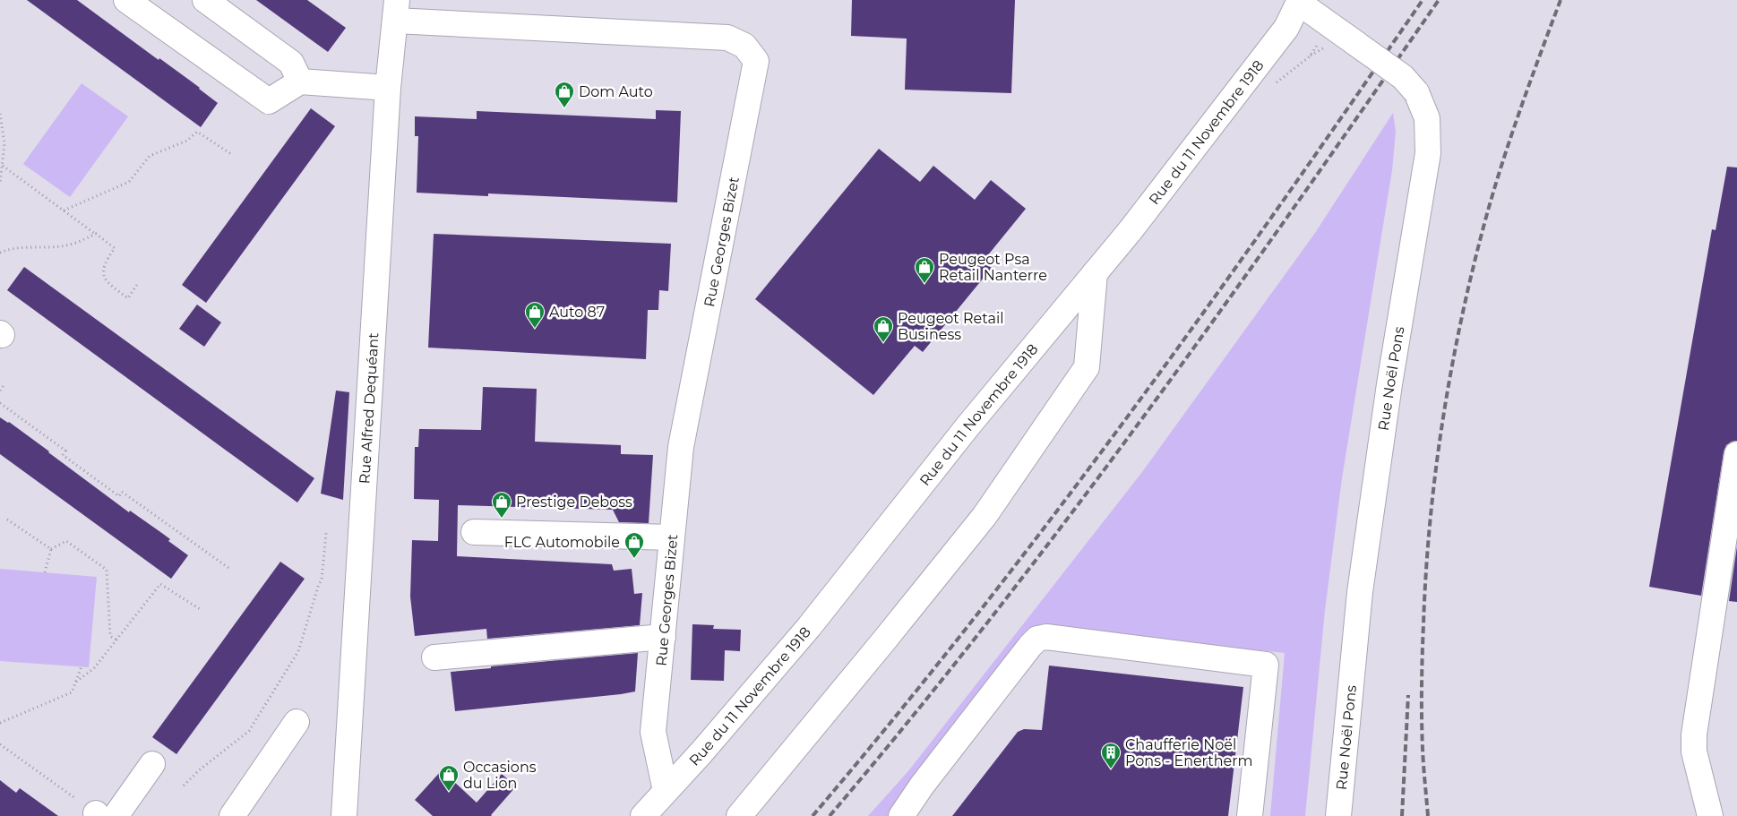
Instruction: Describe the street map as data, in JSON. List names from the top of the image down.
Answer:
{
  "streets": {
    "street": [
      "Rue du 11 Novembre 1918",
      "Rue Georges Bizet",
      "Rue Noël Pons",
      "Rue Alfred Dequéant"
    ]
  },
  "crossings": [
    ["Rue du 11 Novembre 1918", "Rue Georges Bizet"],
    ["Rue du 11 Novembre 1918", "Rue Noël Pons"],
    ["Rue Georges Bizet", "Rue Alfred Dequéant"]
  ],
  "places": {
    "shop": [
      "Dom Auto",
      "Peugeot Psa Retail Nanterre",
      "Auto 87",
      "Peugeot Retail Business",
      "Prestige Deboss",
      "FLC Automobile",
      "Occasions du Lion"
    ],
    "building": ["Chaufferie Noël Pons - Enertherm"]
  }
}
